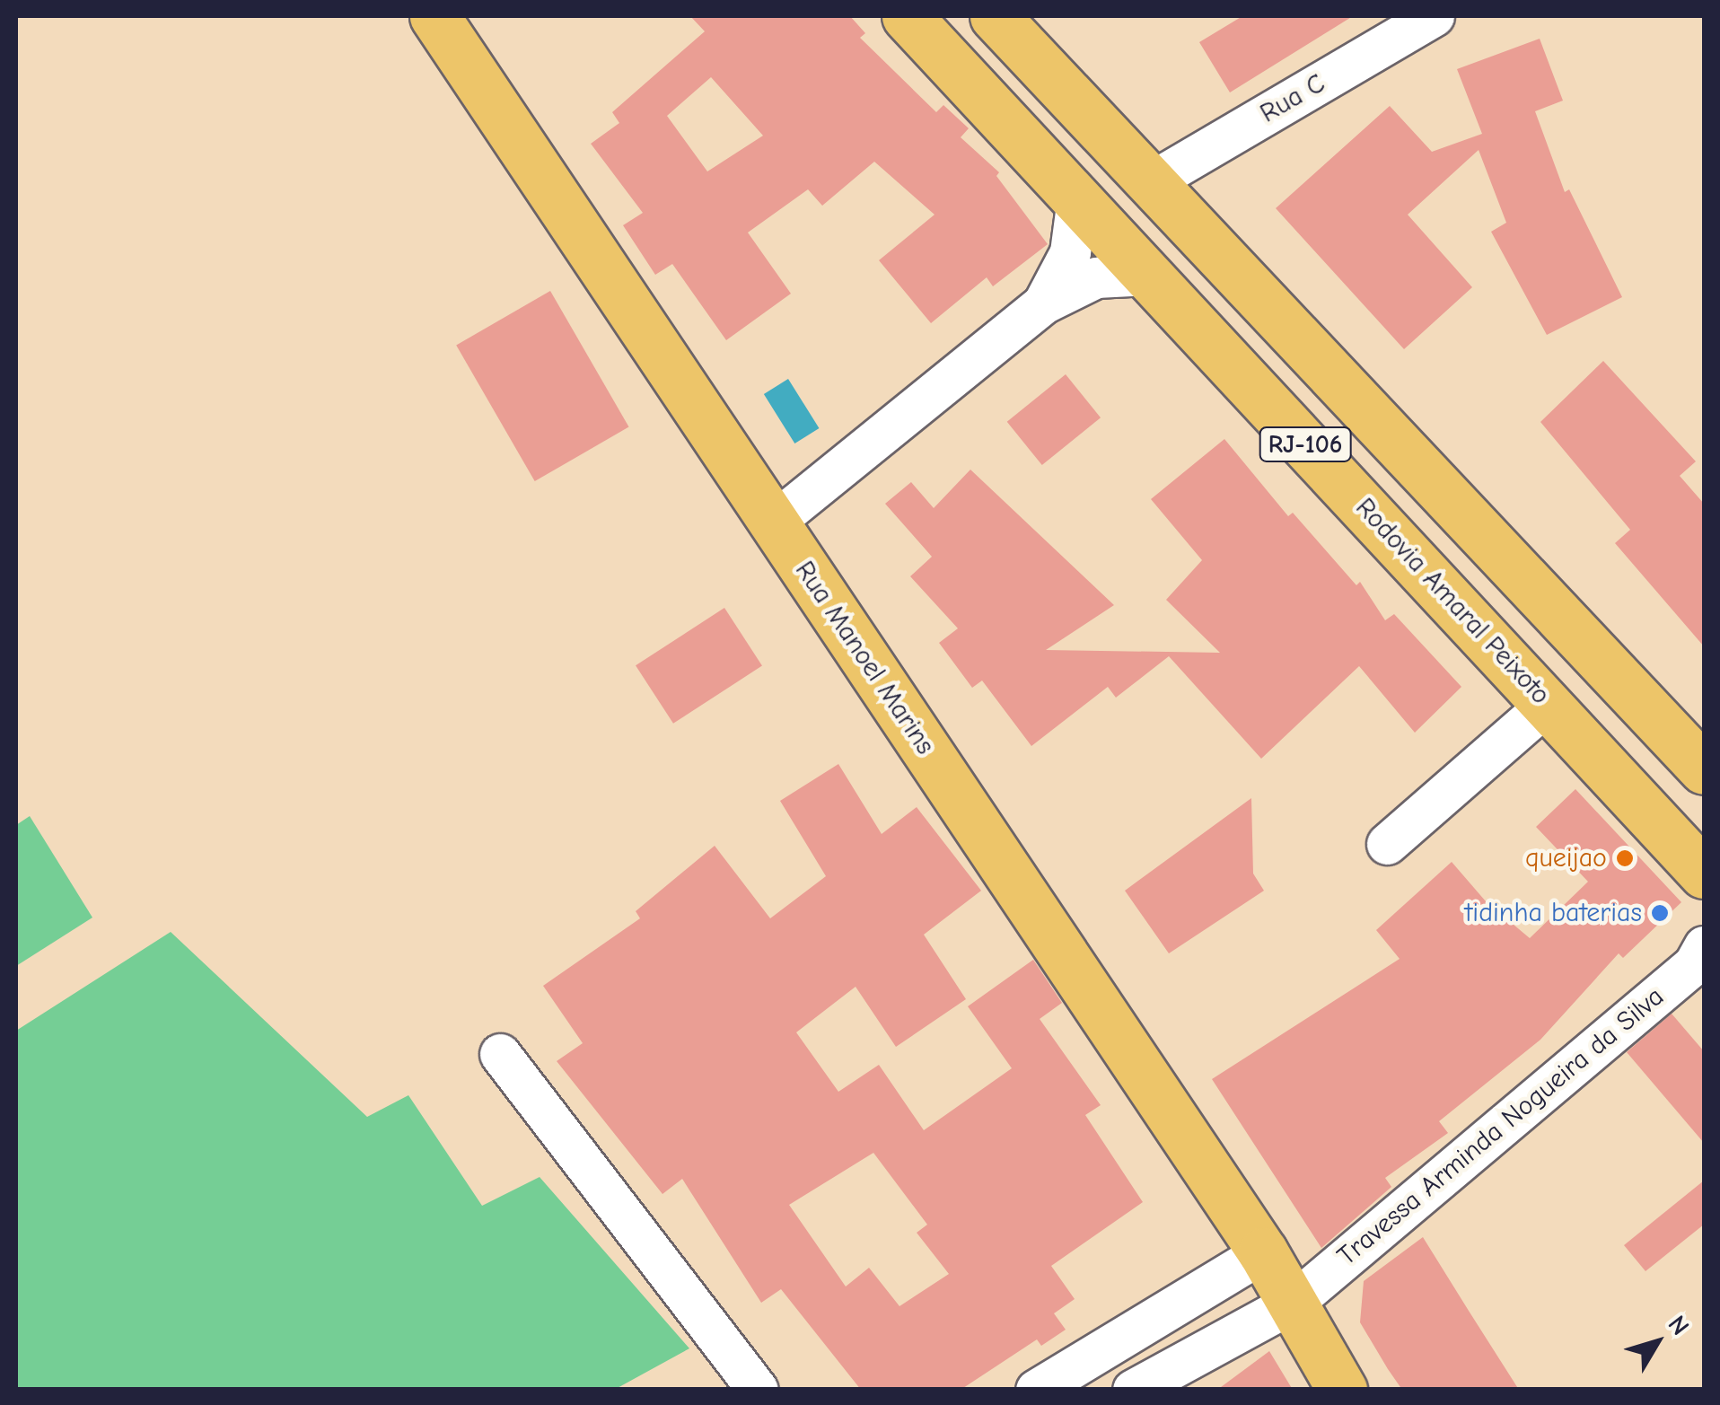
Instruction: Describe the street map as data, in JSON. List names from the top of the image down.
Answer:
{
  "streets": {
    "main road": ["RJ-106", "Rodovia Amaral Peixoto", "Rua Manoel Marins"],
    "street": ["Rua C", "Travessa Arminda Nogueira da Silva"]
  },
  "crossings": [
    ["Rua C", "RJ-106"],
    ["Rua Manoel Marins", "Travessa Arminda Nogueira da Silva"]
  ],
  "places": ["queijao", "tidinha baterias"],
  "north": "top right"
}
